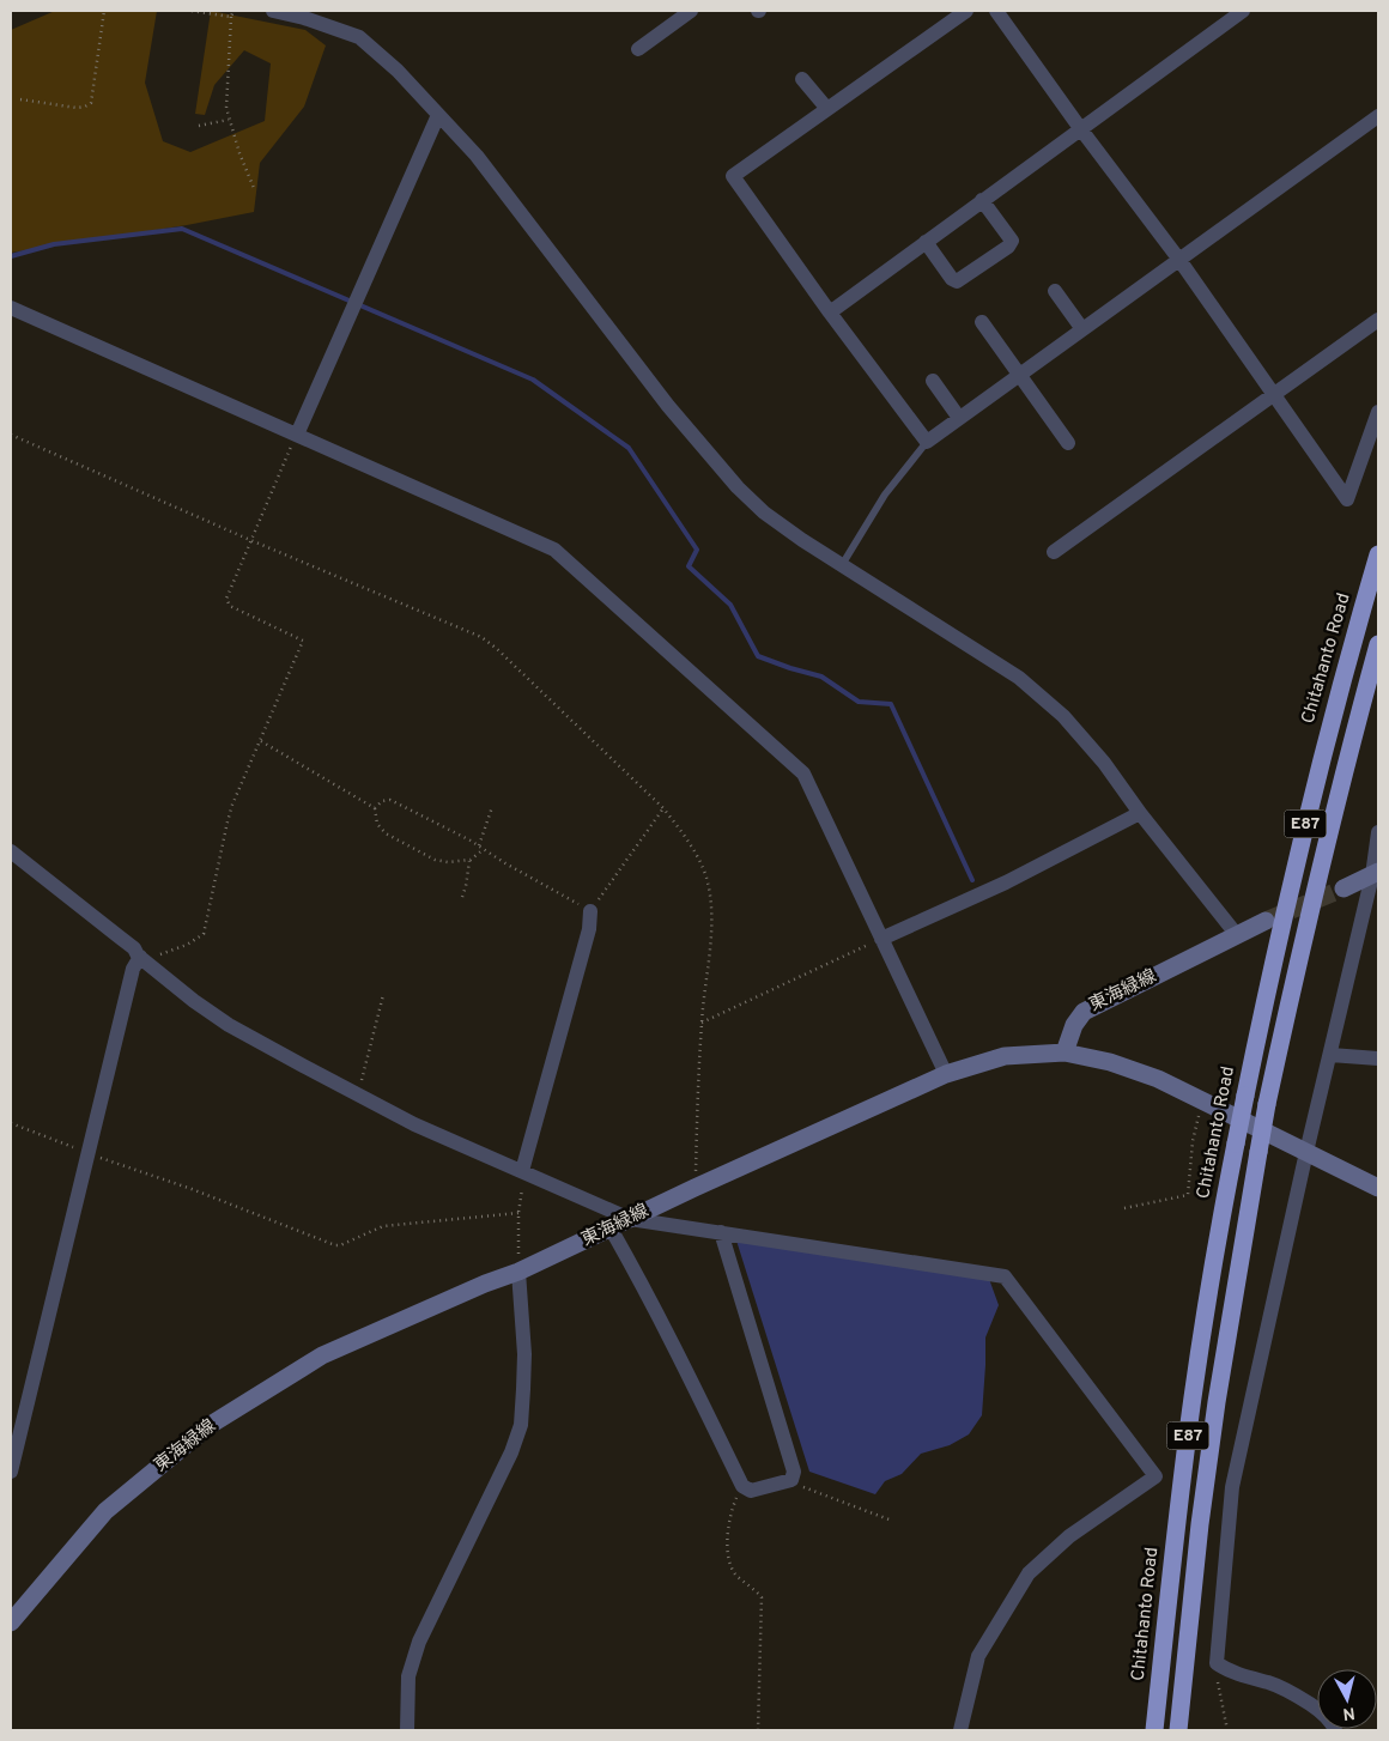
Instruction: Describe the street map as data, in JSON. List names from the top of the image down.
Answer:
{
  "streets": {
    "highway": ["Chitahanto Road", "E87"],
    "main road": ["東海緑線"]
  },
  "north": "bottom"
}
